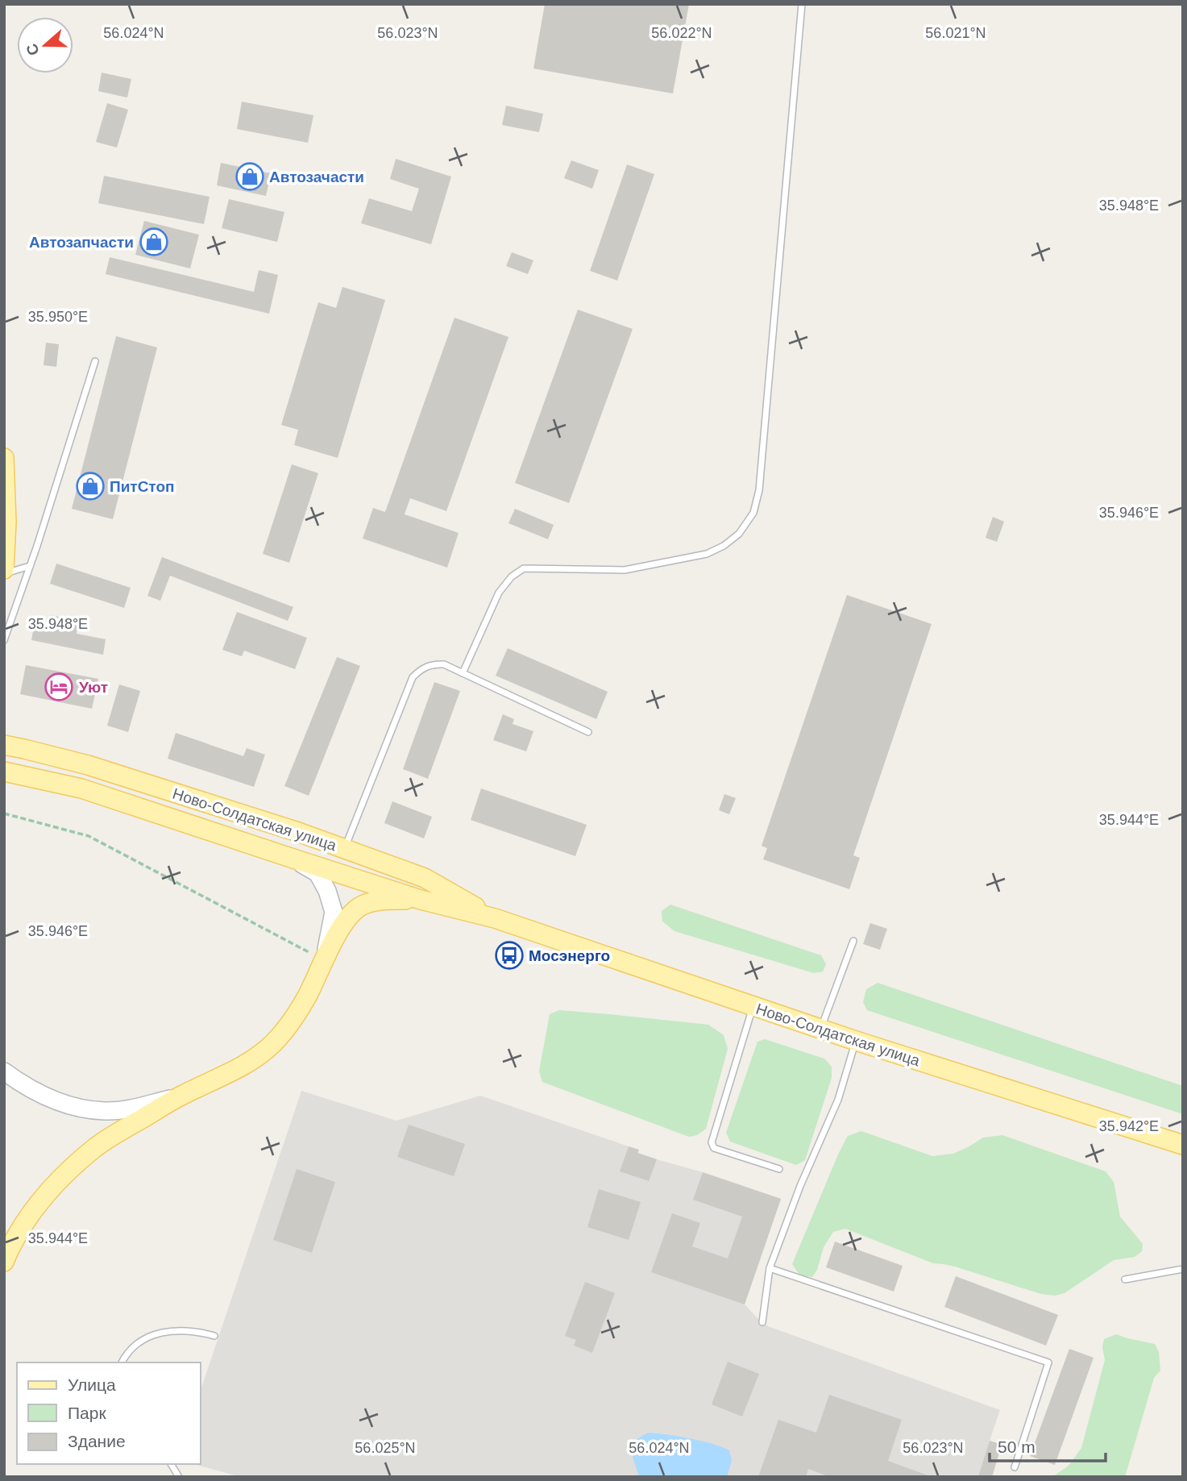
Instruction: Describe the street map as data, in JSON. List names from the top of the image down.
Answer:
{
  "streets": {
    "main road": ["Ново-Солдатская улица"]
  },
  "places": {
    "shop": ["Автозачасти", "Автозапчасти", "ПитСтоп"],
    "hotel": ["Уют"],
    "bus stop": ["Мосэнерго"]
  },
  "legend": ["Улица", "Парк", "Здание"],
  "scale_bar": "50 m",
  "north": "left",
  "coordinates": [
    "56.024°N",
    "56.023°N",
    "56.022°N",
    "56.021°N",
    "35.948°E",
    "35.950°E",
    "35.946°E",
    "35.944°E",
    "35.942°E",
    "56.025°N"
  ]
}
